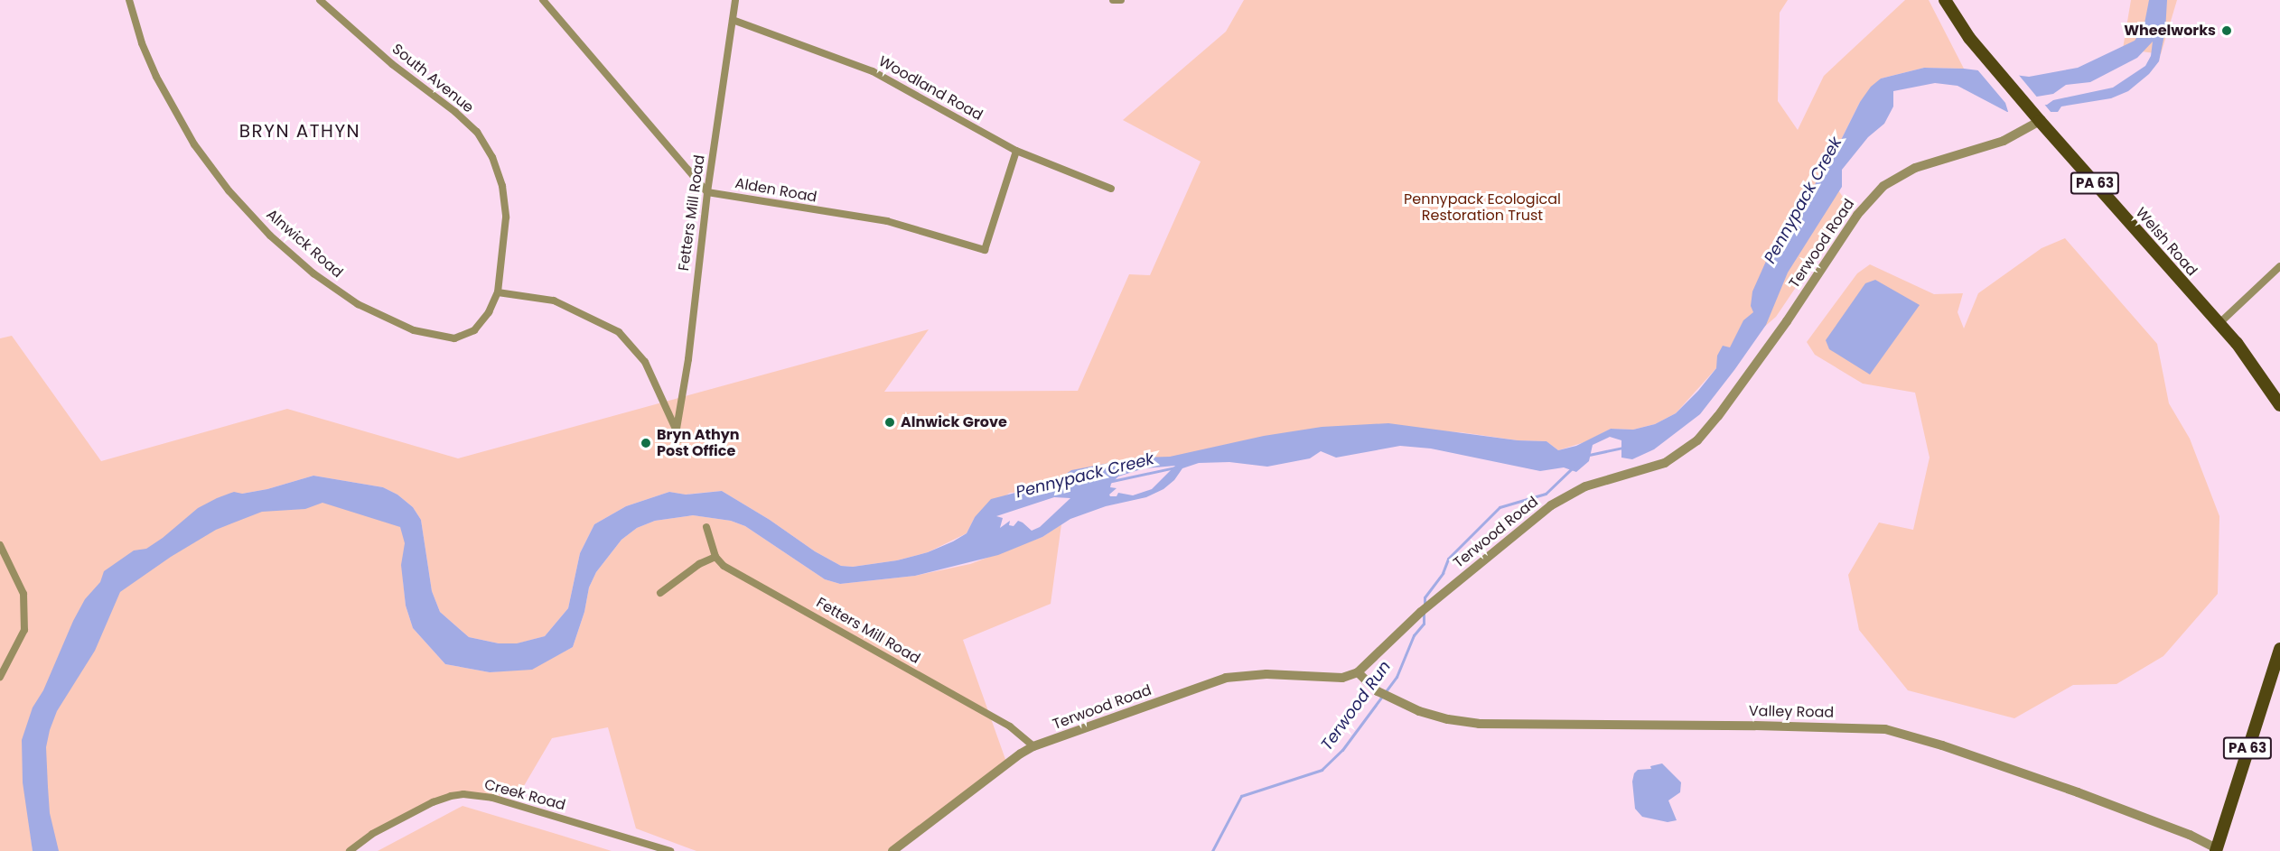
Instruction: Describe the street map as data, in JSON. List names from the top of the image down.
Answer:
{
  "streets": {
    "main road": ["PA 63", "Welsh Road"],
    "street": [
      "South Avenue",
      "Woodland Road",
      "Alden Road",
      "Fetters Mill Road",
      "Alnwick Road",
      "Terwood Road",
      "Valley Road",
      "Creek Road"
    ]
  },
  "crossings": [
    ["South Avenue", "Alnwick Road"],
    ["Woodland Road", "Alden Road"],
    ["Woodland Road", "Fetters Mill Road"],
    ["PA 63", "Valley Road"],
    ["Alden Road", "Fetters Mill Road"],
    ["Fetters Mill Road", "Terwood Road"],
    ["Welsh Road", "Terwood Road"],
    ["Terwood Road", "Valley Road"]
  ],
  "districts": ["BRYN ATHYN"],
  "water": ["Pennypack Creek", "Terwood Run"],
  "parks": ["Pennypack Ecological Restoration Trust"],
  "places": ["Wheelworks", "Alnwick Grove", "Bryn Athyn Post Office"]
}
